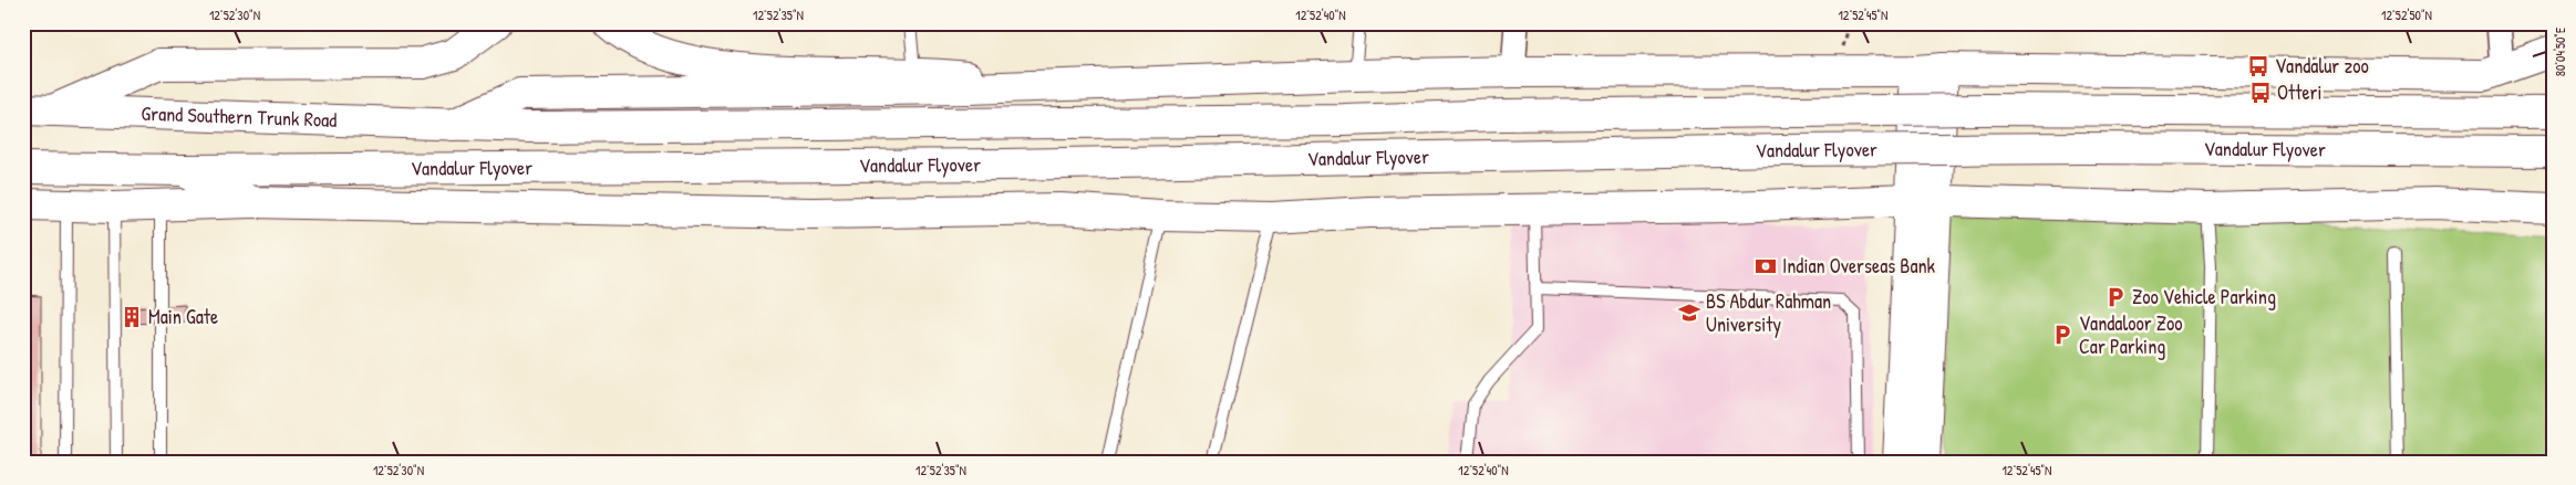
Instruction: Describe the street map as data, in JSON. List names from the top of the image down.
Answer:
{
  "streets": {
    "main road": ["Grand Southern Trunk Road", "Vandalur Flyover"]
  },
  "crossings": [
    ["Grand Southern Trunk Road", "Vandalur Flyover"]
  ],
  "places": {
    "bus stop": ["Vandalur zoo", "Otteri"],
    "bank": ["Indian Overseas Bank"],
    "parking": ["Zoo Vehicle Parking", "Vandaloor Zoo Car Parking"],
    "school or university": ["BS Abdur Rahman University"],
    "building": ["Main Gate"]
  },
  "coordinates": [
    "12°52'30\"N",
    "12°52'35\"N",
    "12°52'40\"N",
    "12°52'45\"N",
    "12°52'50\"N",
    "80°04'50\"E"
  ]
}
